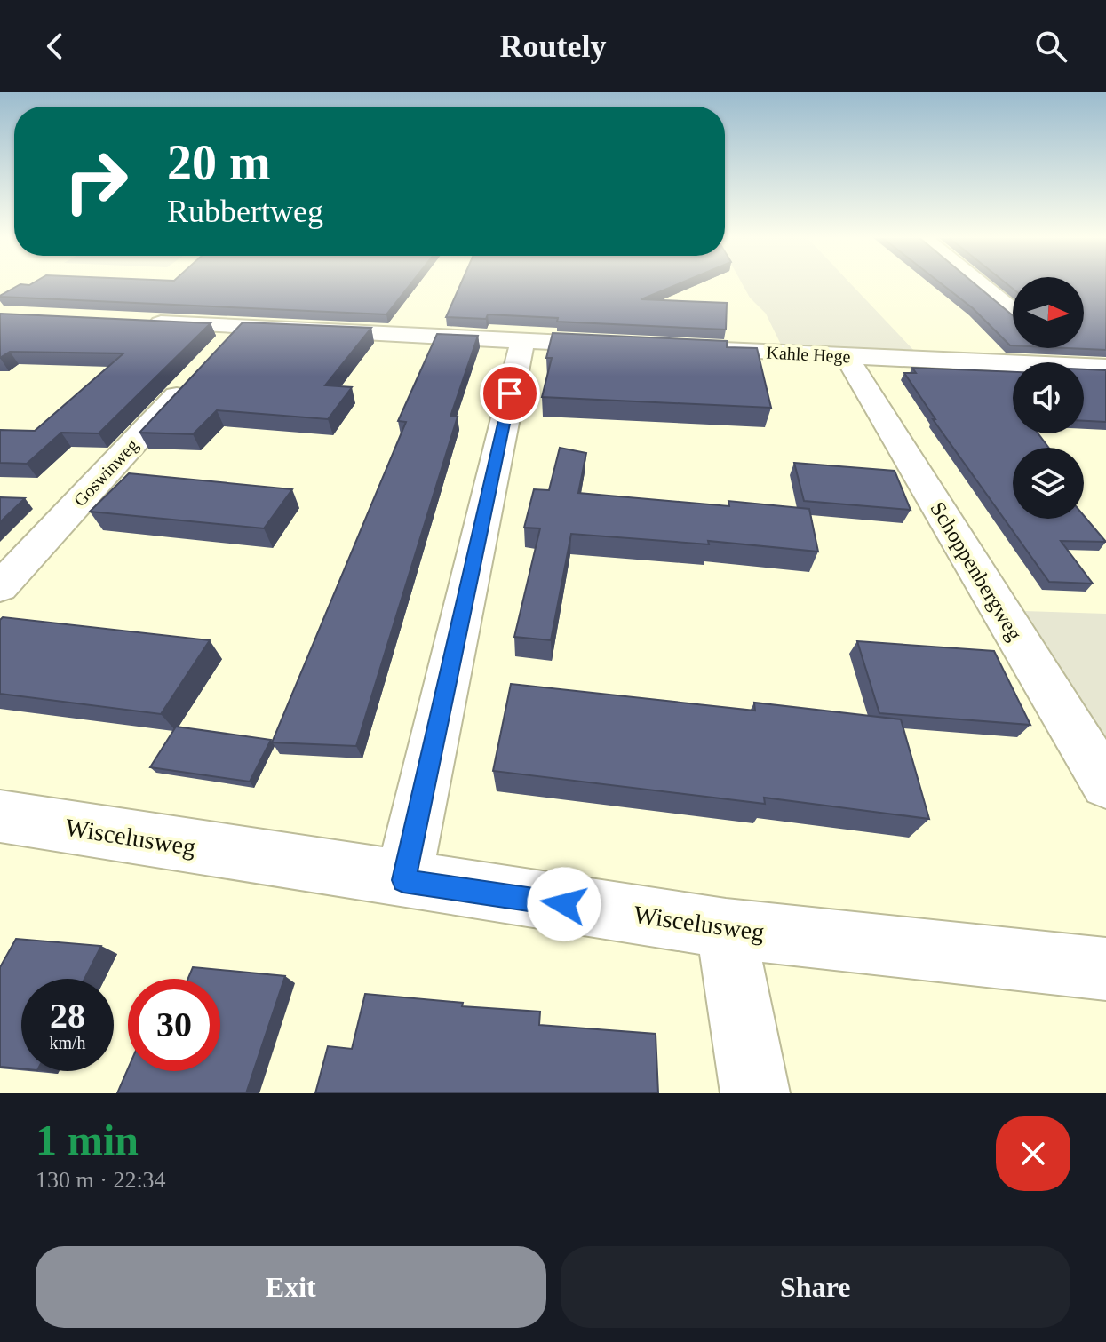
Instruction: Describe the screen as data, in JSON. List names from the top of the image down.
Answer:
{
  "streets": {
    "street": [
      "Kahle Hege",
      "Goswinweg",
      "Schoppenbergweg",
      "Wiscelusweg"
    ]
  },
  "crossings": [
    ["Kahle Hege", "Schoppenbergweg"]
  ],
  "north": "right",
  "page": {
    "header": "Routely",
    "turn": ["20 m", "Rubbertweg"],
    "speed": "28 km/h",
    "limit": "30",
    "heading": ["1 min", "130 m · 22:34"],
    "buttons": ["Exit", "Share"]
  }
}
